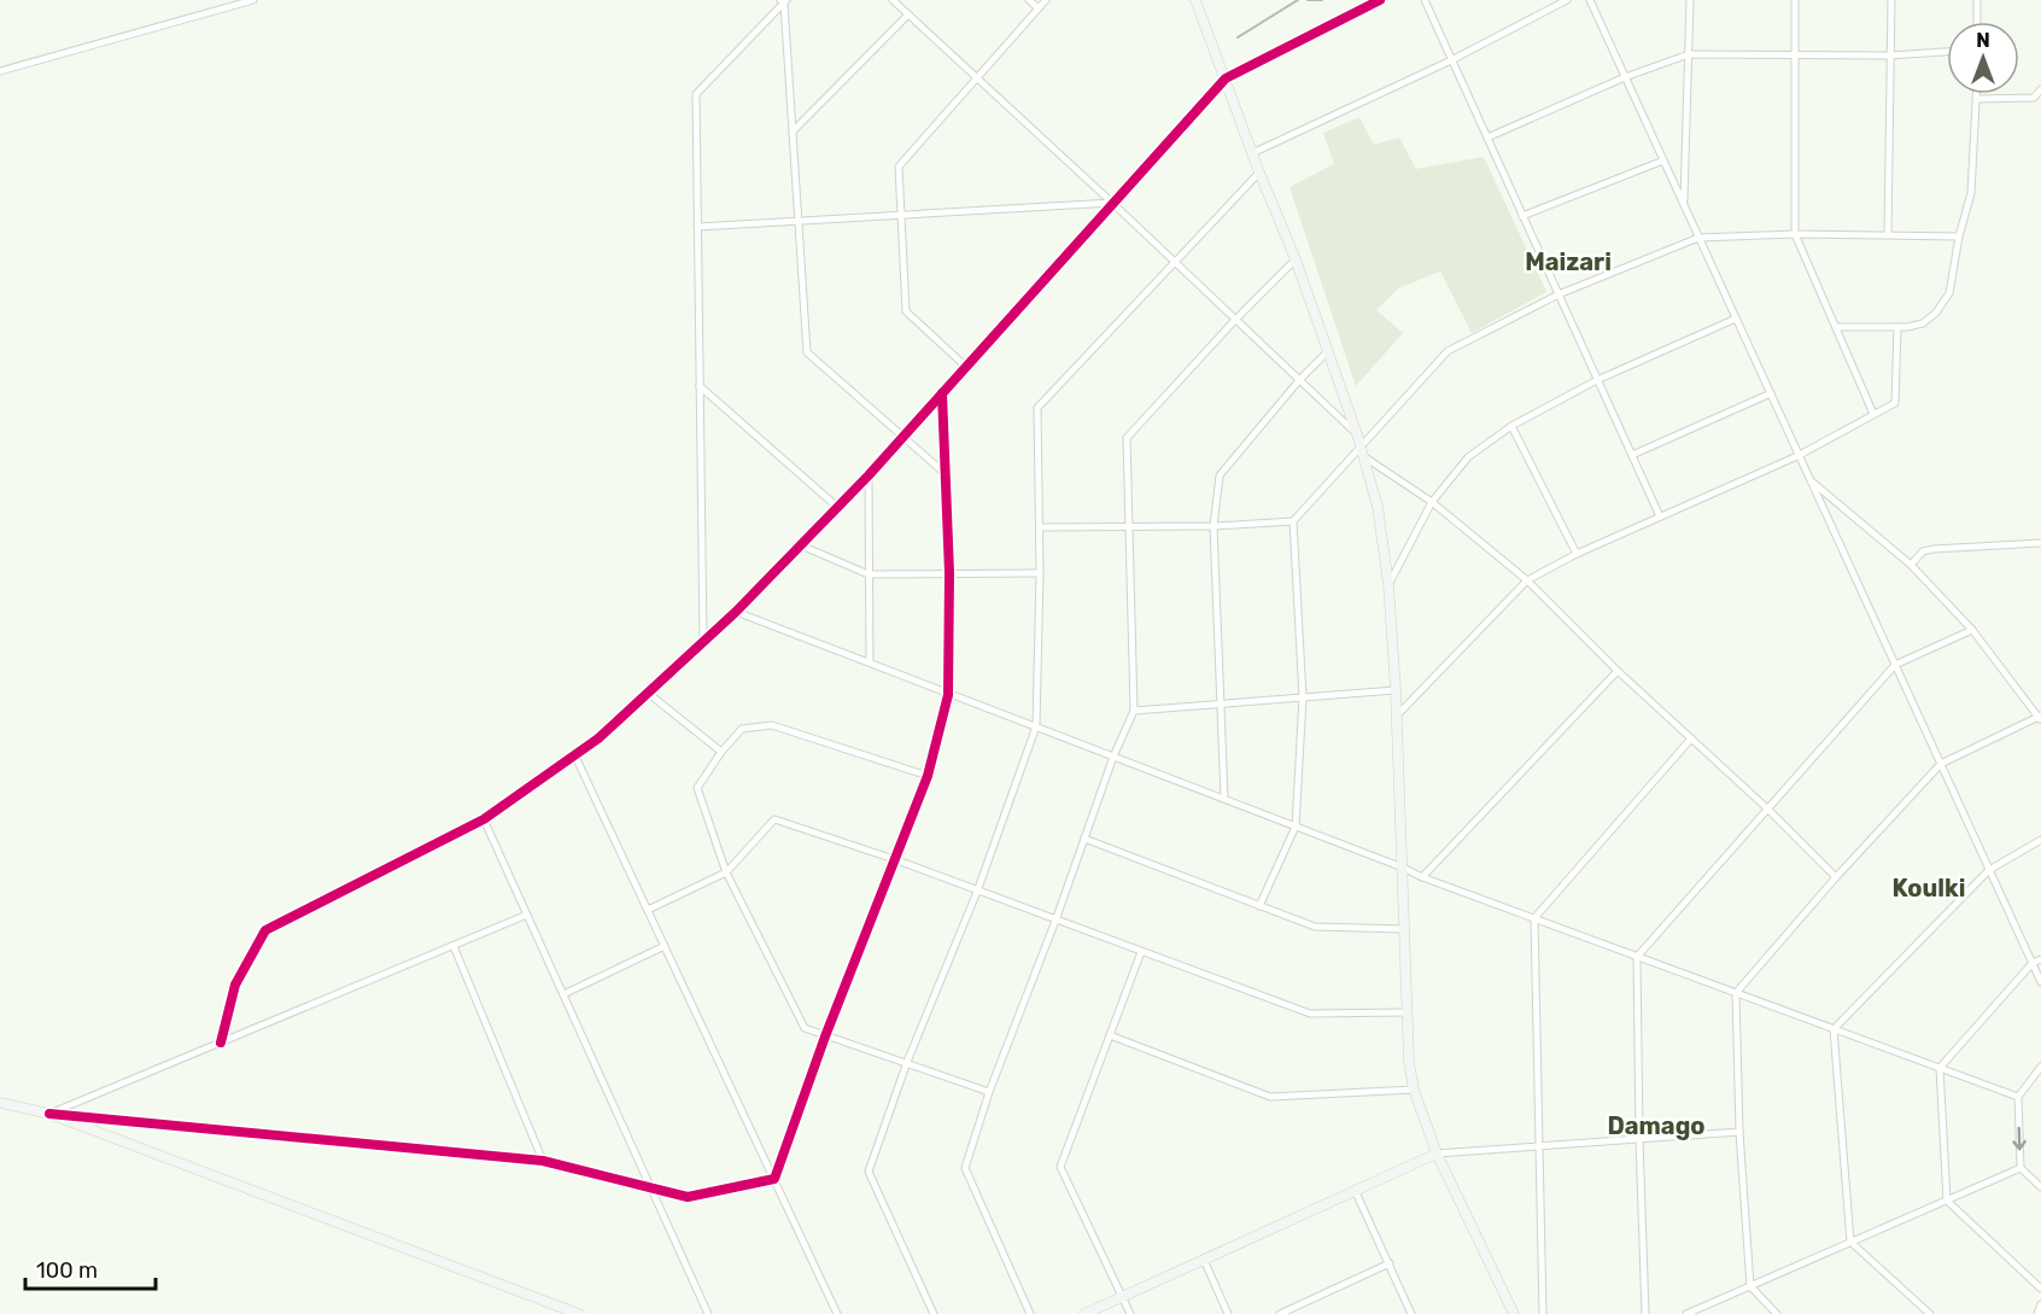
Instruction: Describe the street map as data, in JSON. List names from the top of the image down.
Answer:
{
  "districts": ["Maizari", "Koulki", "Damago"],
  "scale_bar": "100 m",
  "north": "top"
}
